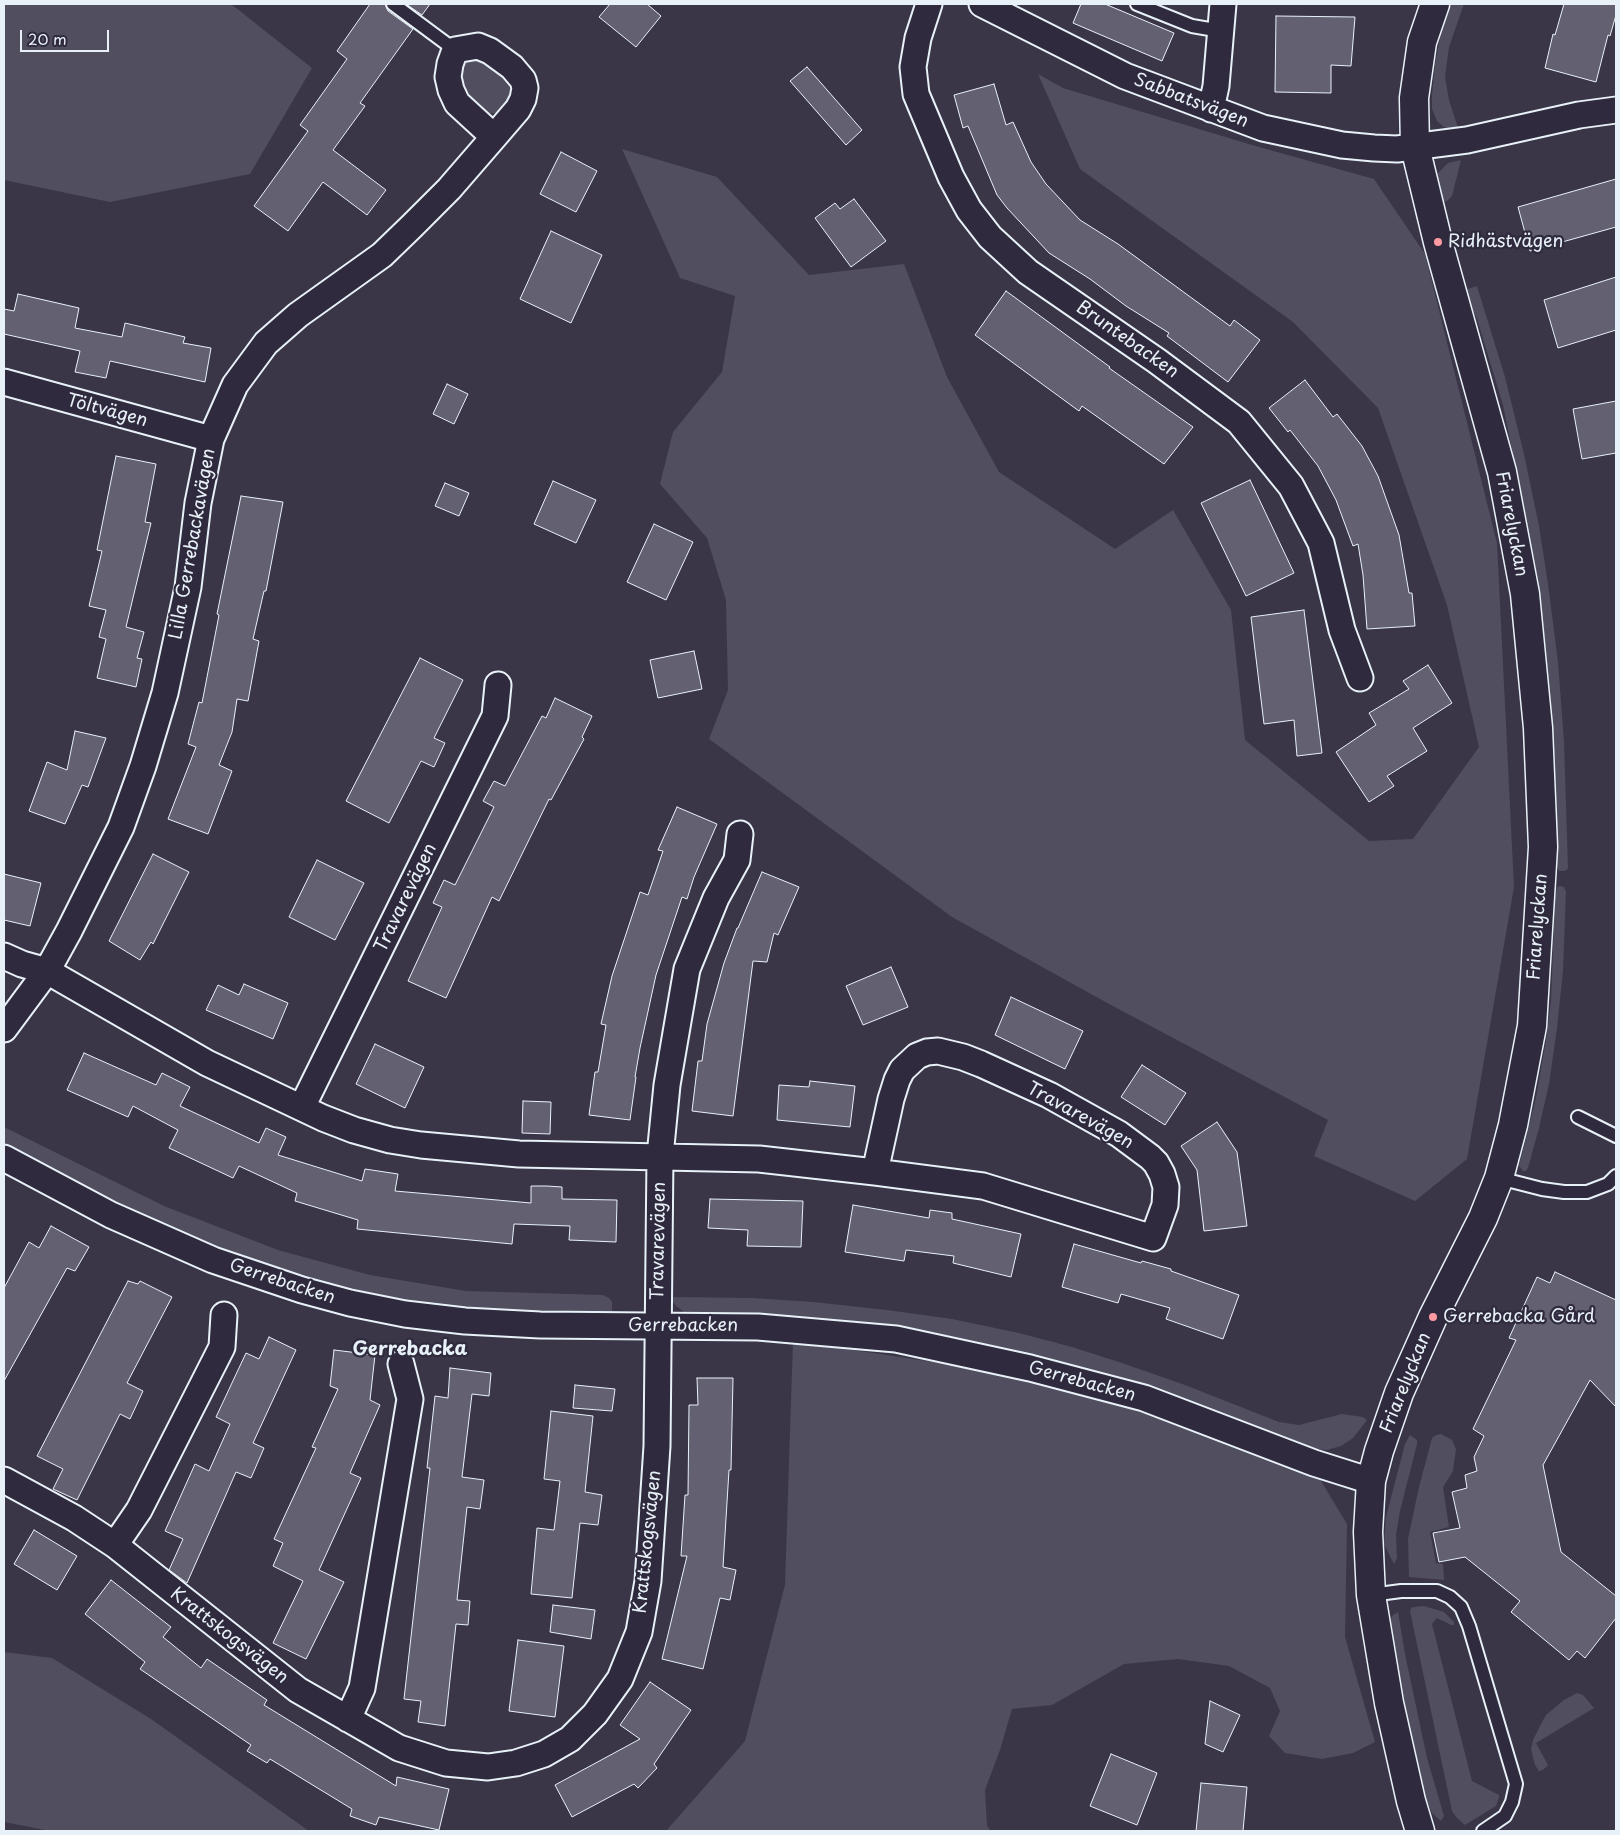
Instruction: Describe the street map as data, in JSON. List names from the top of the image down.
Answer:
{
  "streets": {
    "street": [
      "Sabbatsvägen",
      "Bruntebacken",
      "Töltvägen",
      "Friarelyckan",
      "Lilla Gerrebackavägen",
      "Travarevägen",
      "Gerrebacken",
      "Krattskogsvägen"
    ]
  },
  "crossings": [
    ["Sabbatsvägen", "Friarelyckan"],
    ["Töltvägen", "Lilla Gerrebackavägen"],
    ["Friarelyckan", "Gerrebacken"],
    ["Lilla Gerrebackavägen", "Travarevägen"],
    ["Travarevägen", "Gerrebacken"],
    ["Travarevägen", "Krattskogsvägen"],
    ["Gerrebacken", "Krattskogsvägen"]
  ],
  "districts": ["Gerrebacka"],
  "places": ["Ridhästvägen", "Gerrebacka Gård"],
  "scale_bar": "20 m"
}
